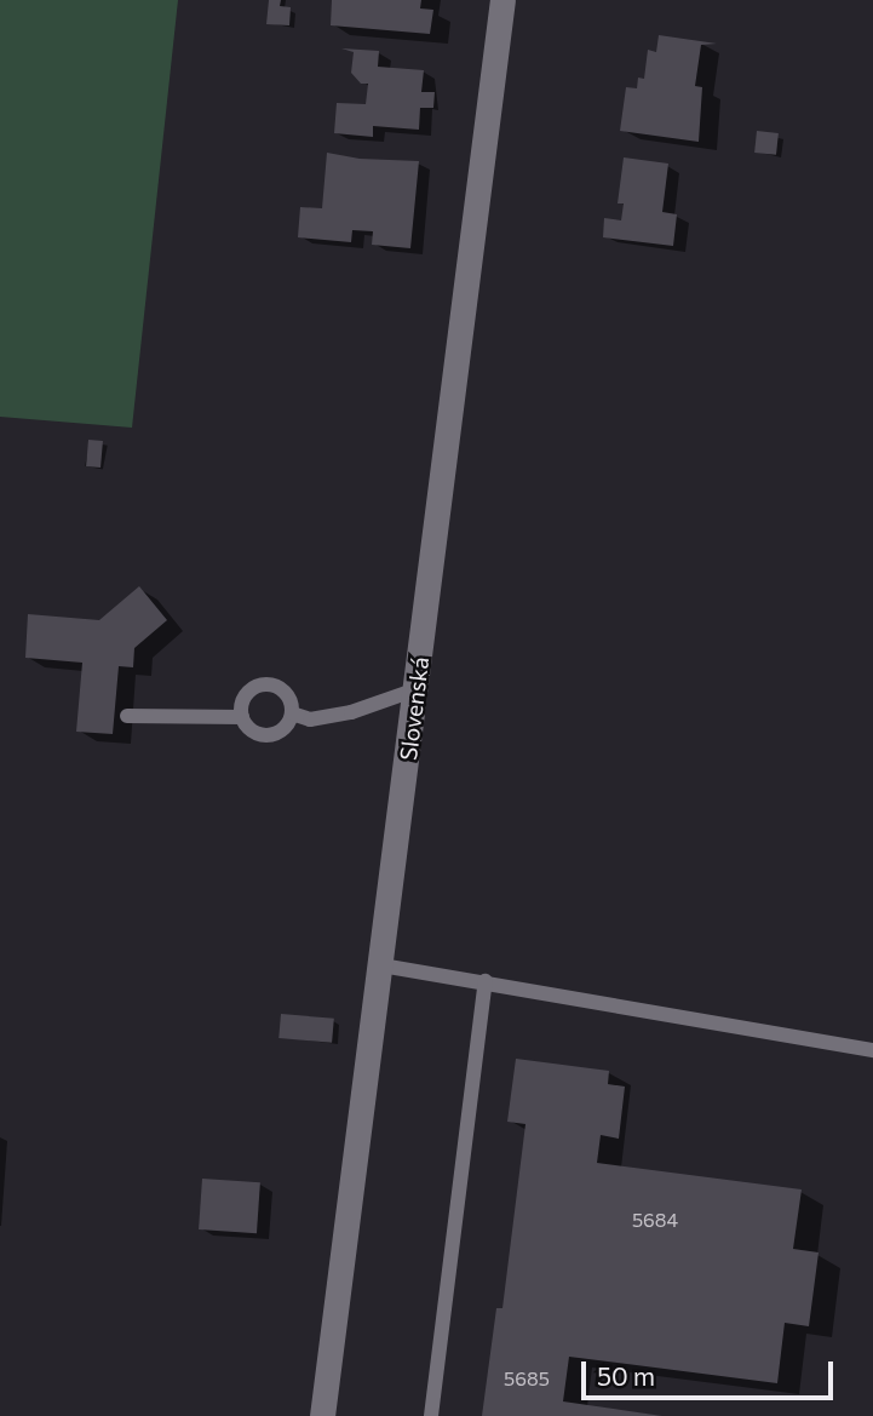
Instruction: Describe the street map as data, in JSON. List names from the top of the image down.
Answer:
{
  "streets": {
    "street": ["Slovenská"]
  },
  "house_numbers": ["5684", "5685"],
  "scale_bar": "50 m"
}
